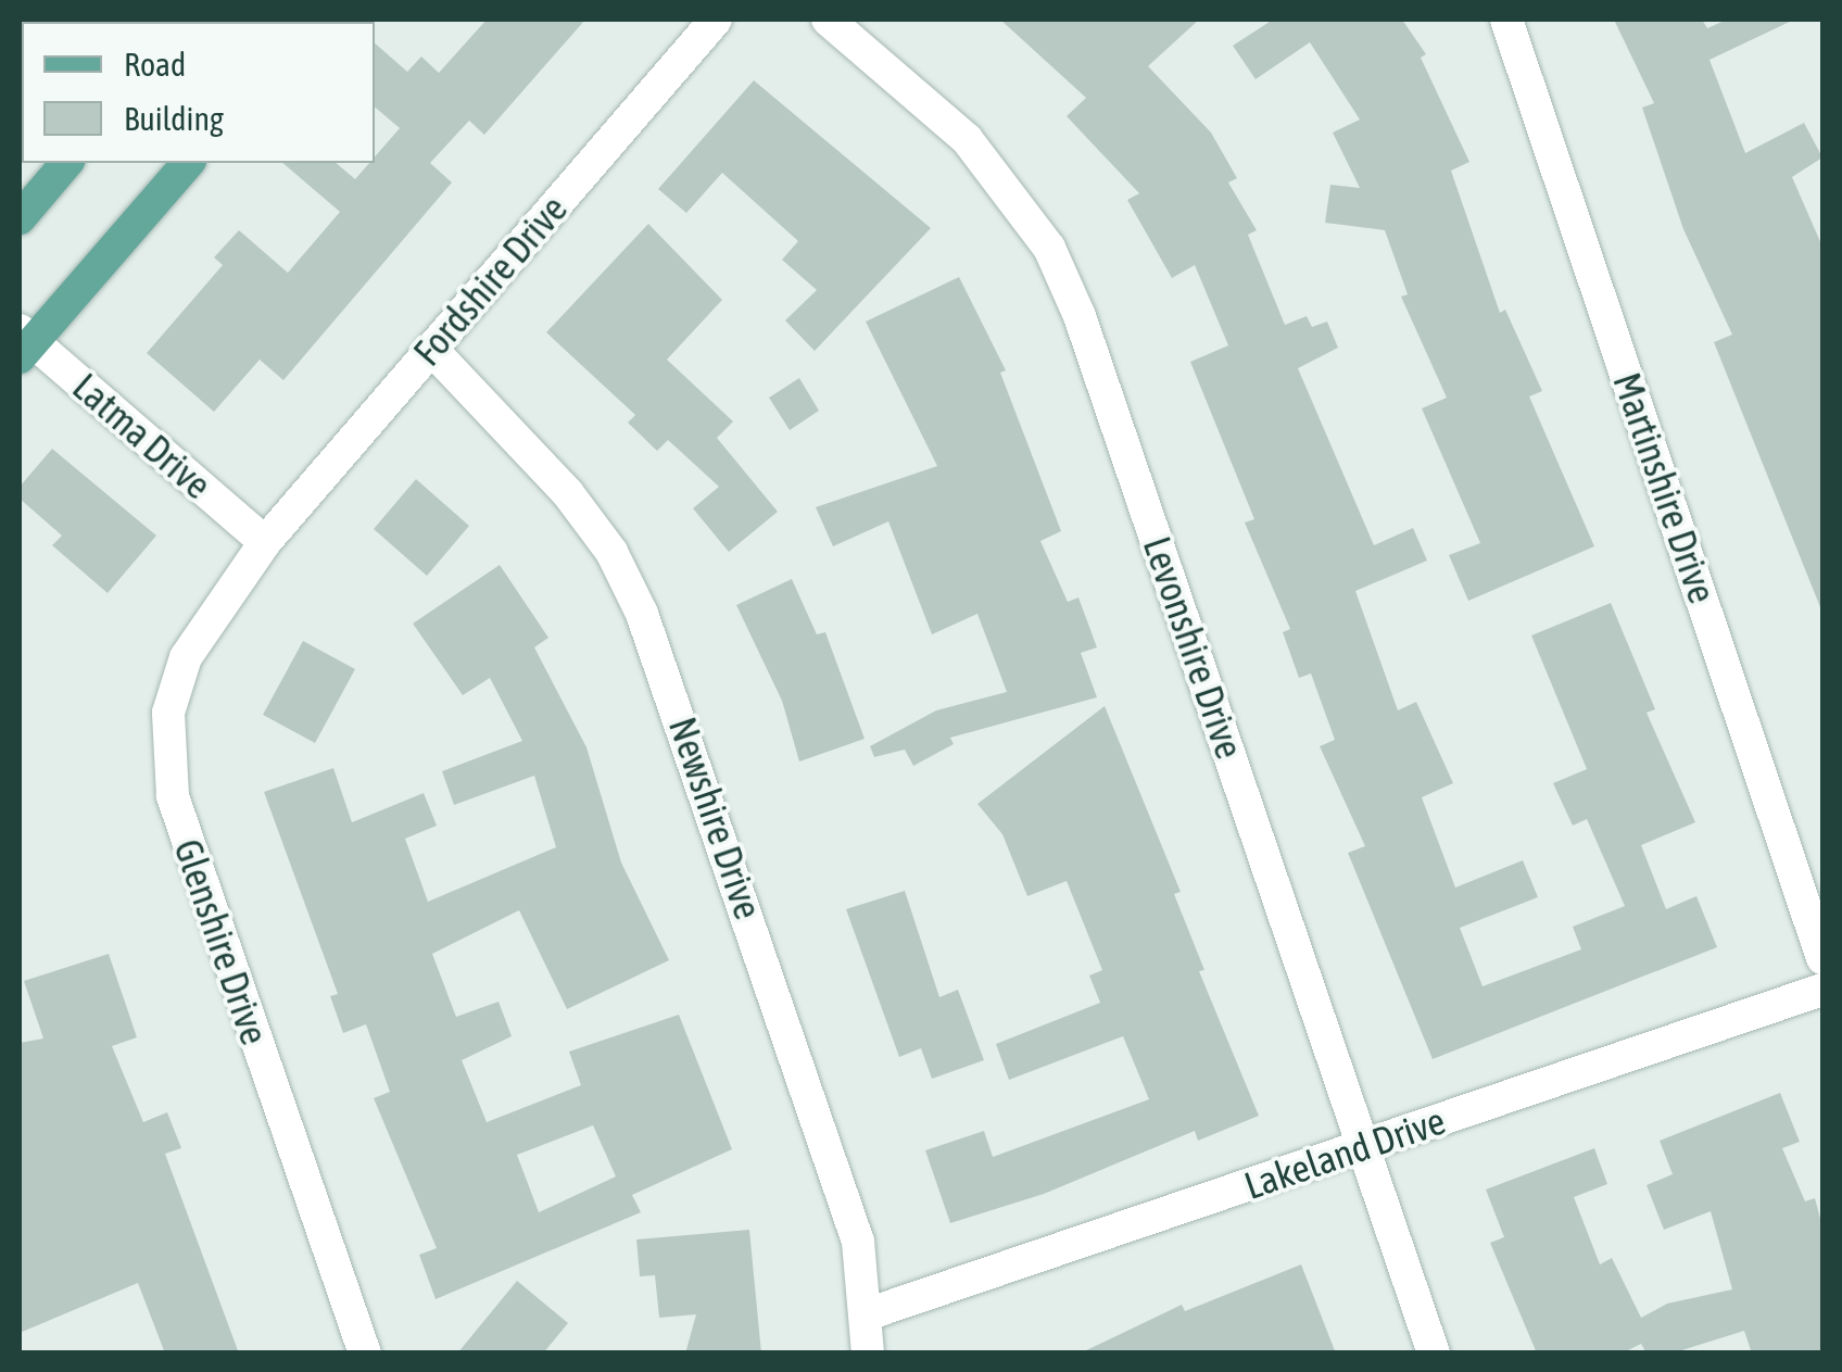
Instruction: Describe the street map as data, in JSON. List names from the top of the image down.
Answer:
{
  "streets": {
    "street": [
      "Fordshire Drive",
      "Latma Drive",
      "Martinshire Drive",
      "Levonshire Drive",
      "Newshire Drive",
      "Glenshire Drive",
      "Lakeland Drive"
    ]
  },
  "crossings": [
    ["Fordshire Drive", "Latma Drive"],
    ["Fordshire Drive", "Newshire Drive"],
    ["Fordshire Drive", "Glenshire Drive"],
    ["Latma Drive", "Glenshire Drive"],
    ["Levonshire Drive", "Lakeland Drive"],
    ["Newshire Drive", "Lakeland Drive"]
  ],
  "legend": ["Road", "Building"]
}
